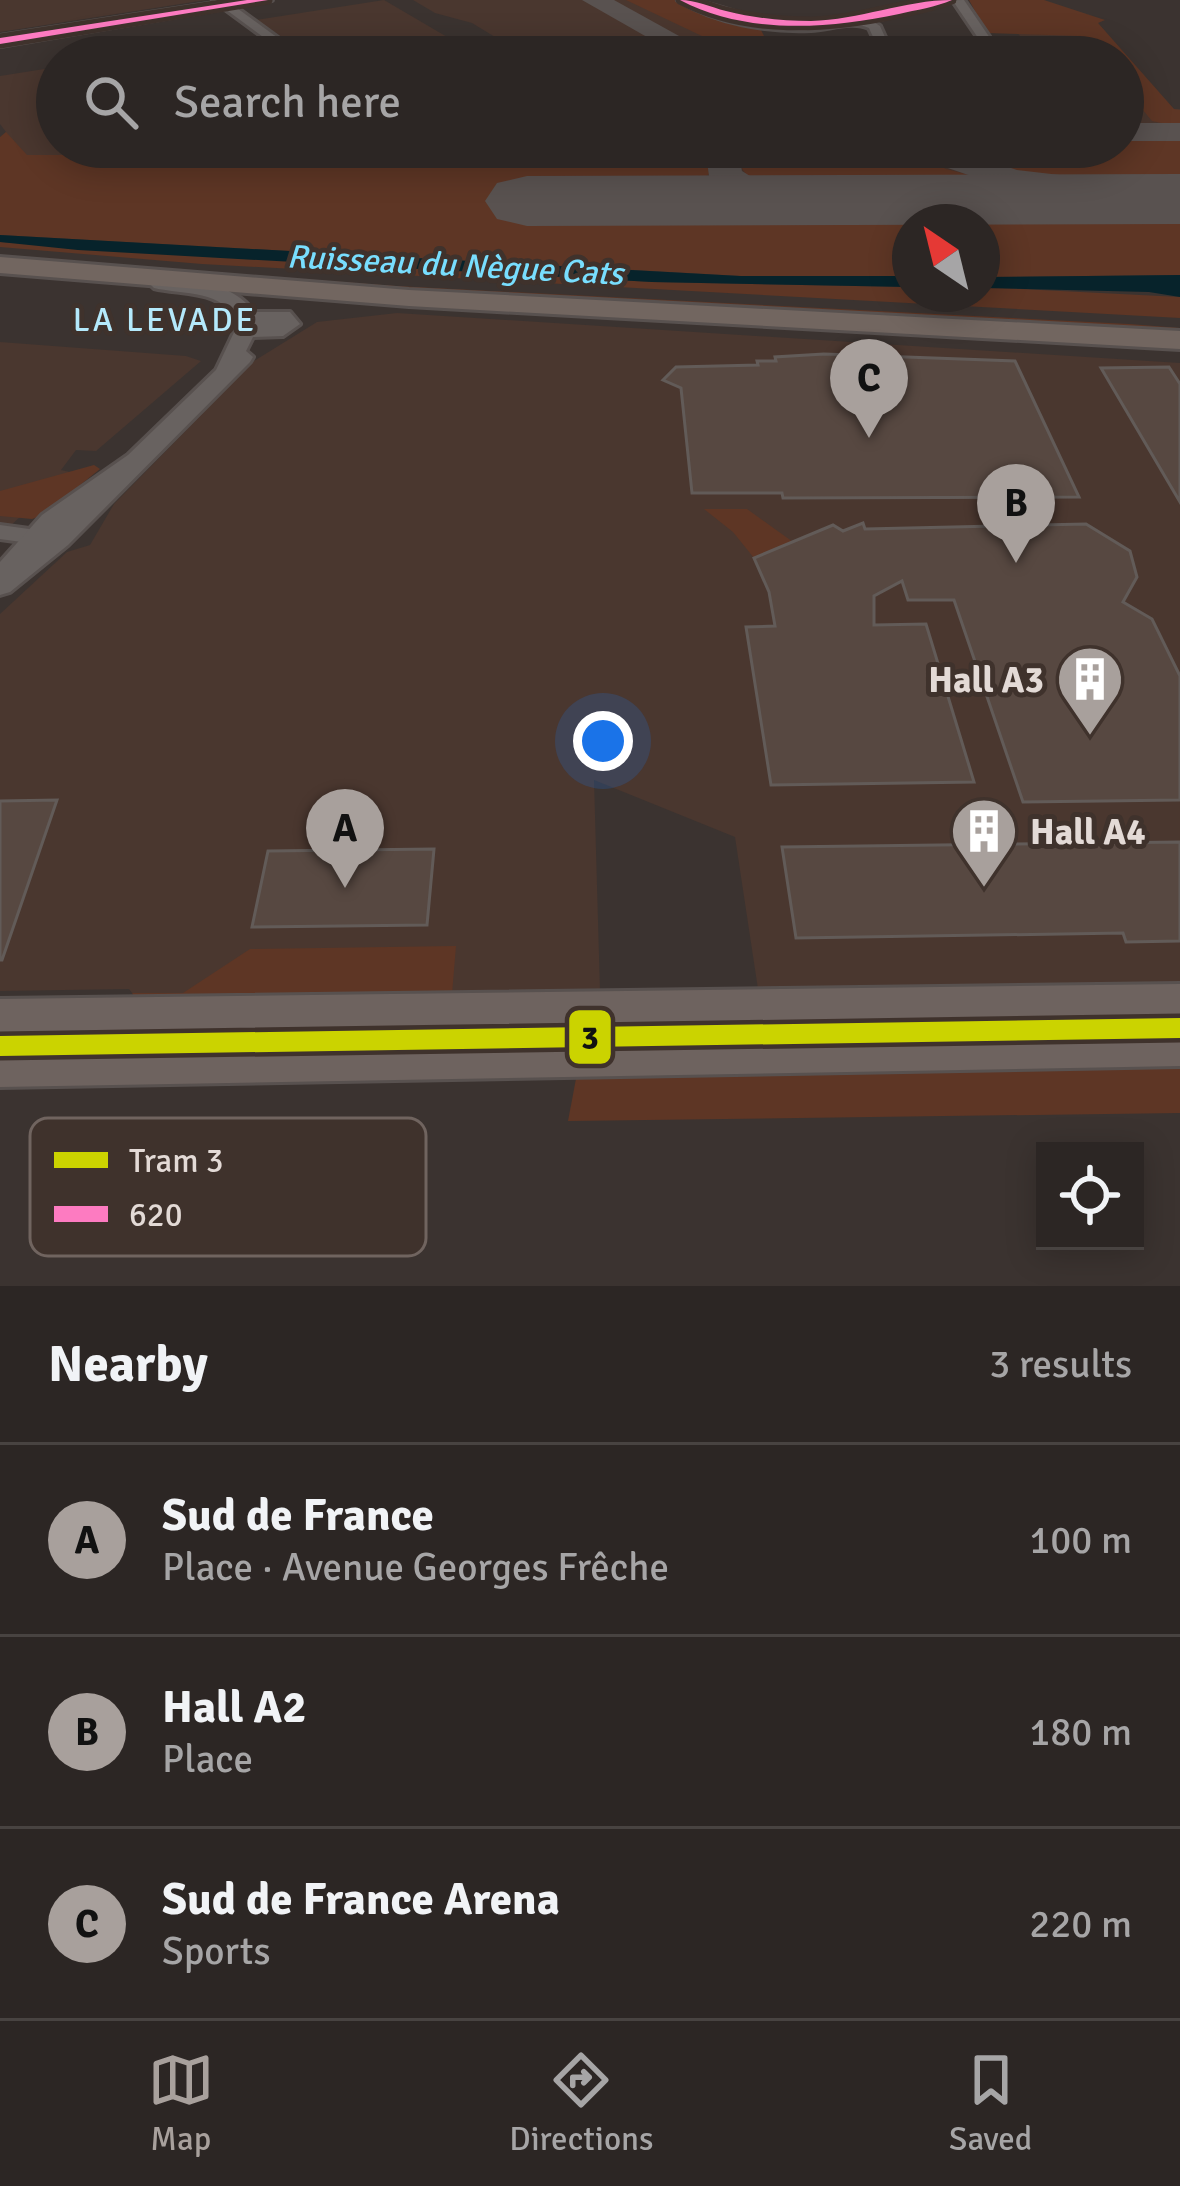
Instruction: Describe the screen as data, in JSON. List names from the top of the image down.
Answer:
{
  "districts": ["LA LEVADE"],
  "water": ["Ruisseau du Nègue Cats"],
  "places": {
    "building": ["Hall A3", "Hall A4"]
  },
  "lines": ["transit line 620", "tram line 3"],
  "legend": ["Tram 3", "620"],
  "north": "top left",
  "page": {
    "search": "Search here",
    "pins": ["C", "B", "A"],
    "heading": ["Nearby", "3 results"],
    "list": [
      {
        "mark": "A",
        "name": "Sud de France",
        "note": "Place · Avenue Georges Frêche",
        "value": "100 m"
      },
      {
        "mark": "B",
        "name": "Hall A2",
        "note": "Place",
        "value": "180 m"
      },
      {
        "mark": "C",
        "name": "Sud de France Arena",
        "note": "Sports",
        "value": "220 m"
      }
    ],
    "nav": ["Map", "Directions", "Saved"]
  }
}
